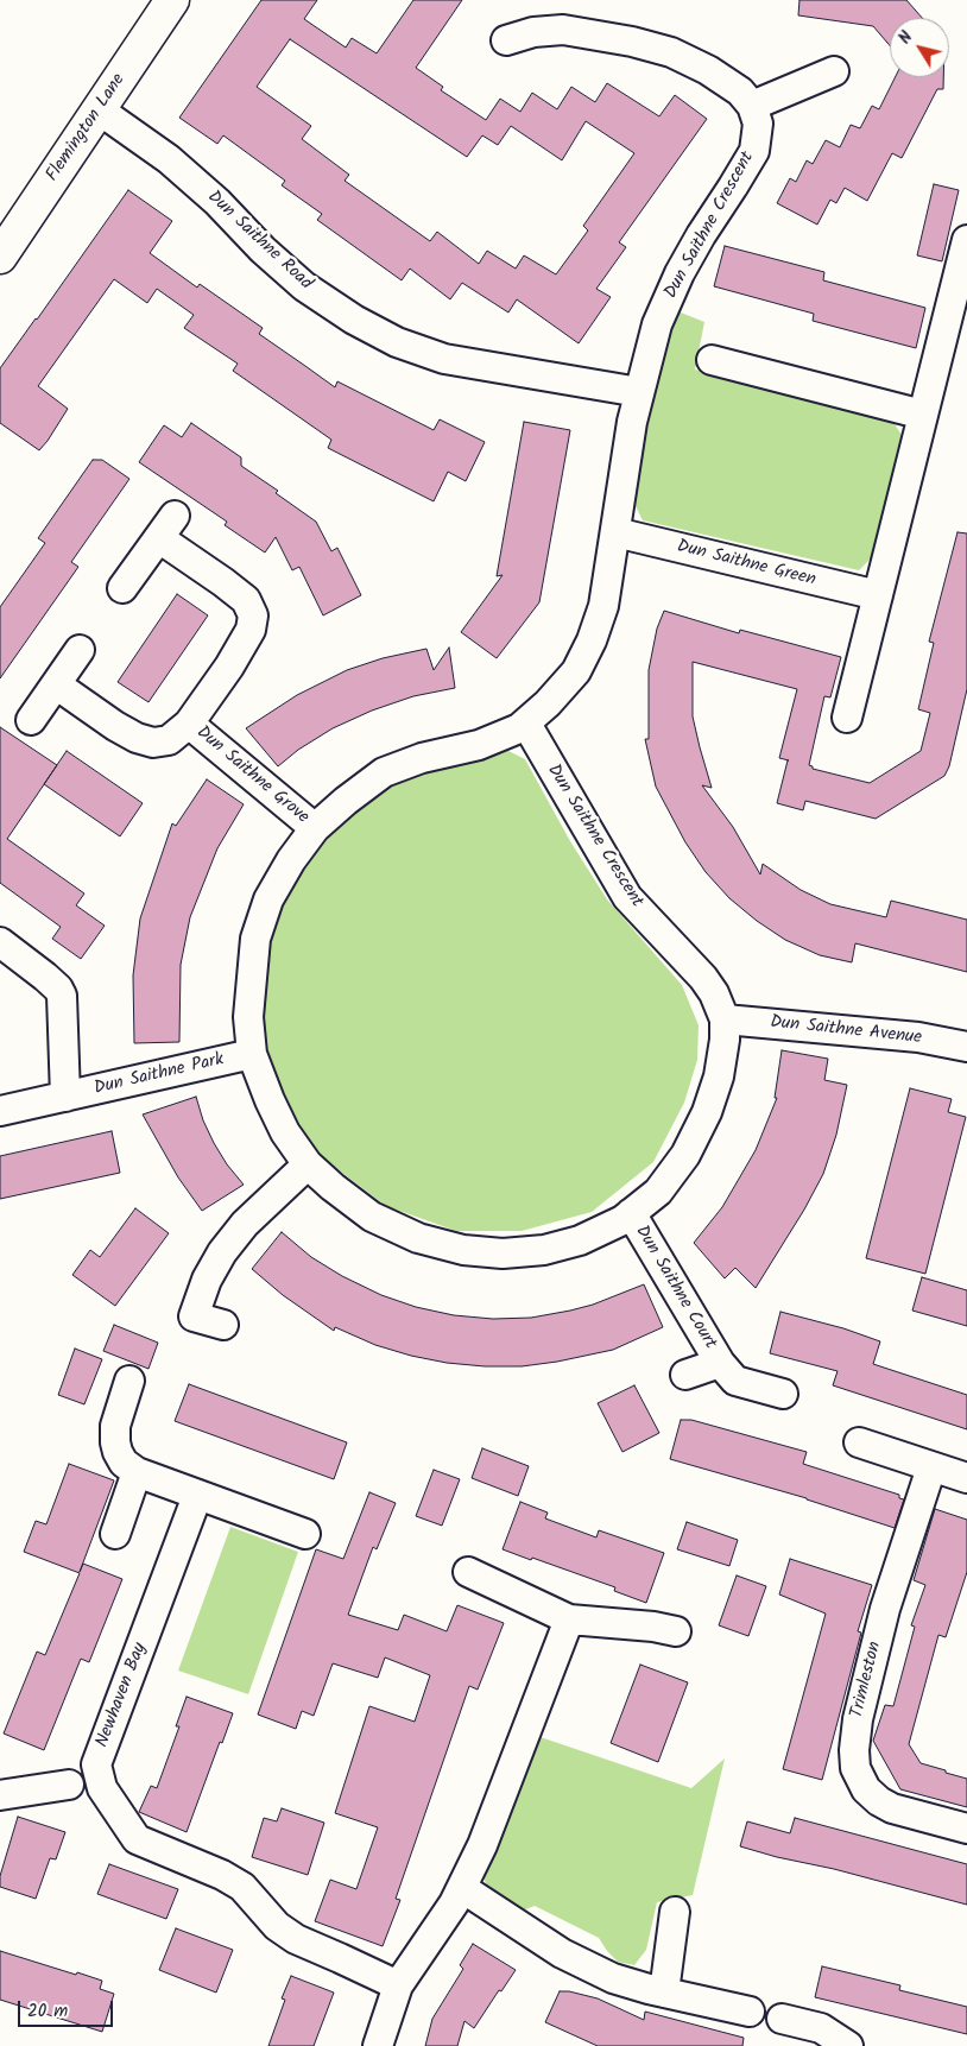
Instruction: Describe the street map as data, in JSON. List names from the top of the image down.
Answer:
{
  "streets": {
    "street": [
      "Flemington Lane",
      "Dun Saithne Crescent",
      "Dun Saithne Road",
      "Dun Saithne Green",
      "Dun Saithne Grove",
      "Dun Saithne Avenue",
      "Dun Saithne Park",
      "Dun Saithne Court",
      "Trimleston",
      "Newhaven Bay"
    ]
  },
  "crossings": [
    ["Flemington Lane", "Dun Saithne Road"],
    ["Dun Saithne Crescent", "Dun Saithne Road"],
    ["Dun Saithne Crescent", "Dun Saithne Green"],
    ["Dun Saithne Crescent", "Dun Saithne Grove"],
    ["Dun Saithne Crescent", "Dun Saithne Avenue"],
    ["Dun Saithne Crescent", "Dun Saithne Park"],
    ["Dun Saithne Crescent", "Dun Saithne Court"]
  ],
  "scale_bar": "20 m",
  "north": "top left"
}
